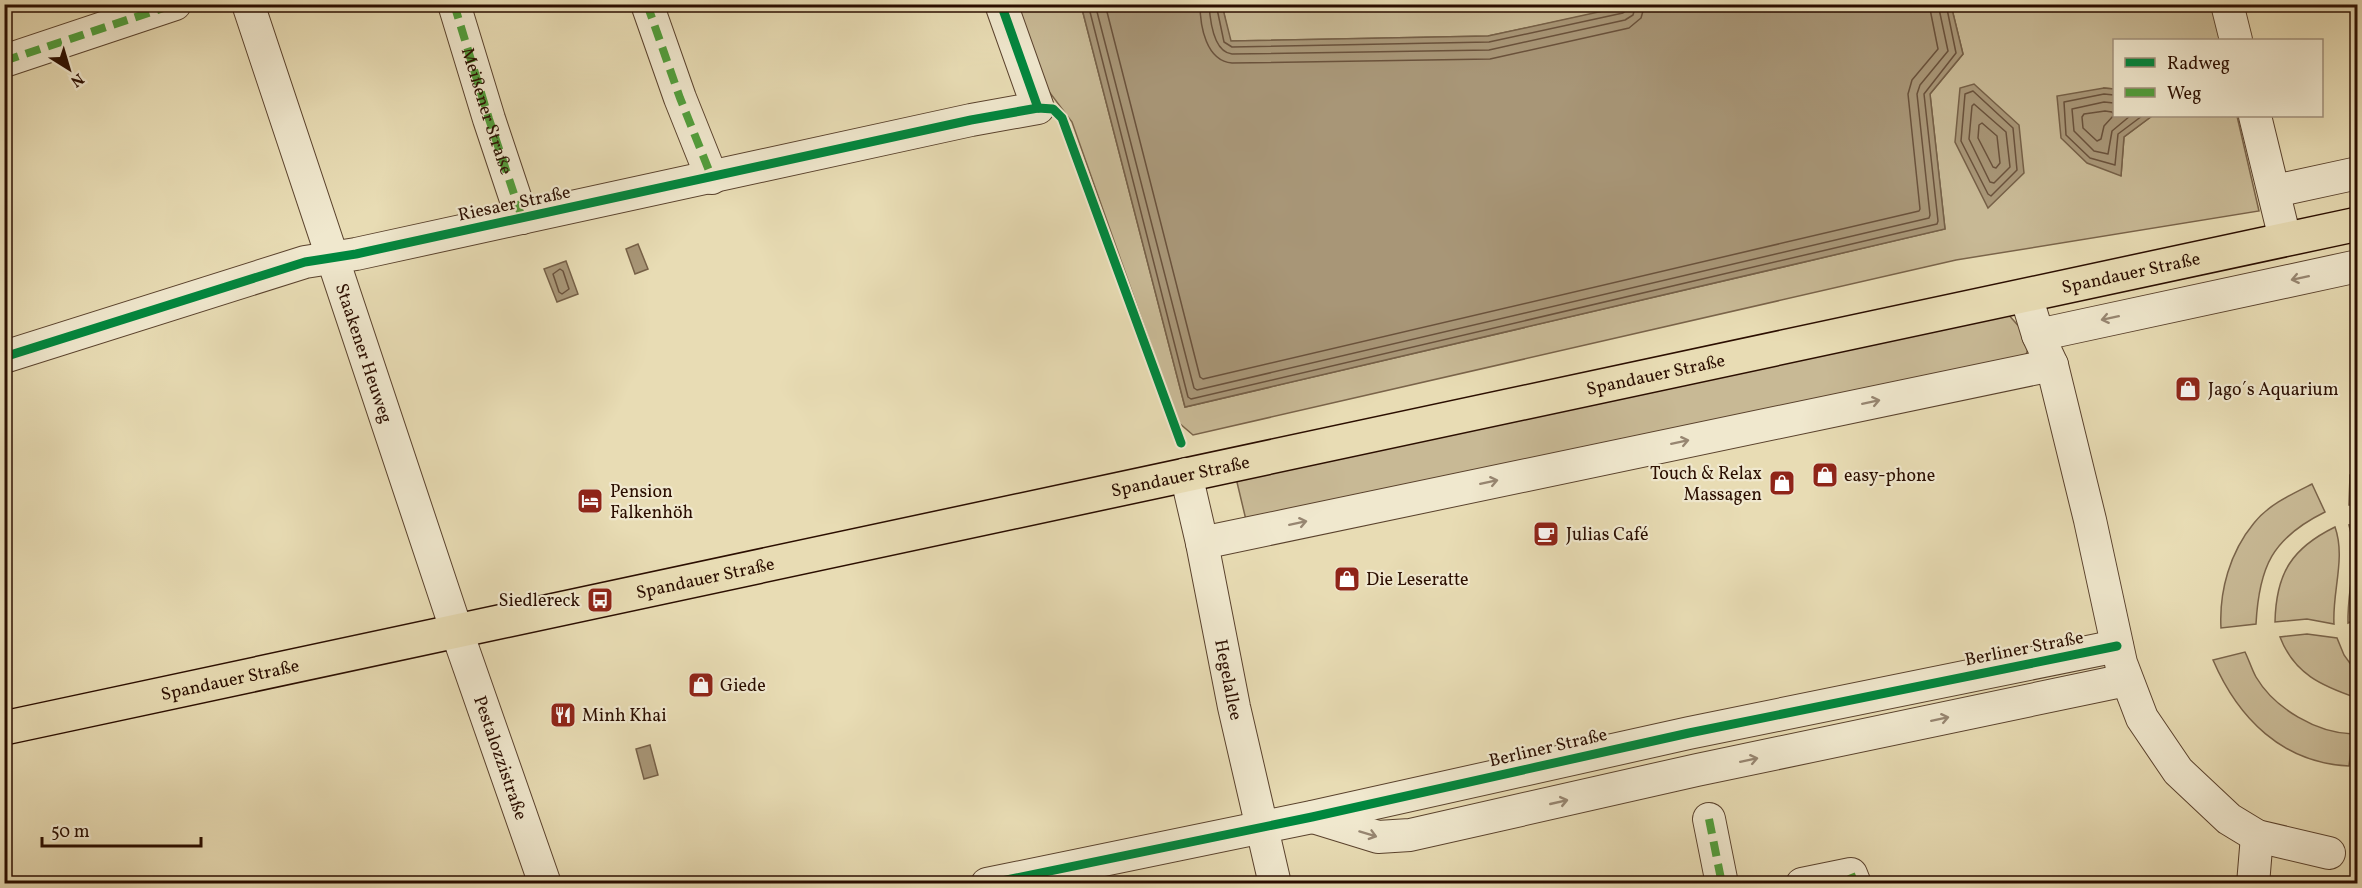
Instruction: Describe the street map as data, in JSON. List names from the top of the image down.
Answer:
{
  "streets": {
    "main road": ["Spandauer Straße"],
    "street": [
      "Meißener Straße",
      "Riesaer Straße",
      "Staakener Heuweg",
      "Berliner Straße",
      "Hegelallee",
      "Pestalozzistraße"
    ]
  },
  "crossings": [
    ["Meißener Straße", "Riesaer Straße"],
    ["Riesaer Straße", "Staakener Heuweg"],
    ["Spandauer Straße", "Staakener Heuweg"],
    ["Spandauer Straße", "Hegelallee"],
    ["Spandauer Straße", "Pestalozzistraße"],
    ["Staakener Heuweg", "Pestalozzistraße"],
    ["Berliner Straße", "Hegelallee"]
  ],
  "places": {
    "shop": [
      "Jago´s Aquarium",
      "easy-phone",
      "Touch & Relax Massagen",
      "Die Leseratte",
      "Giede"
    ],
    "hotel": ["Pension Falkenhöh"],
    "cafe": ["Julias Café"],
    "bus stop": ["Siedlereck"],
    "restaurant": ["Minh Khai"]
  },
  "legend": ["Radweg", "Weg"],
  "scale_bar": "50 m",
  "north": "bottom right"
}
